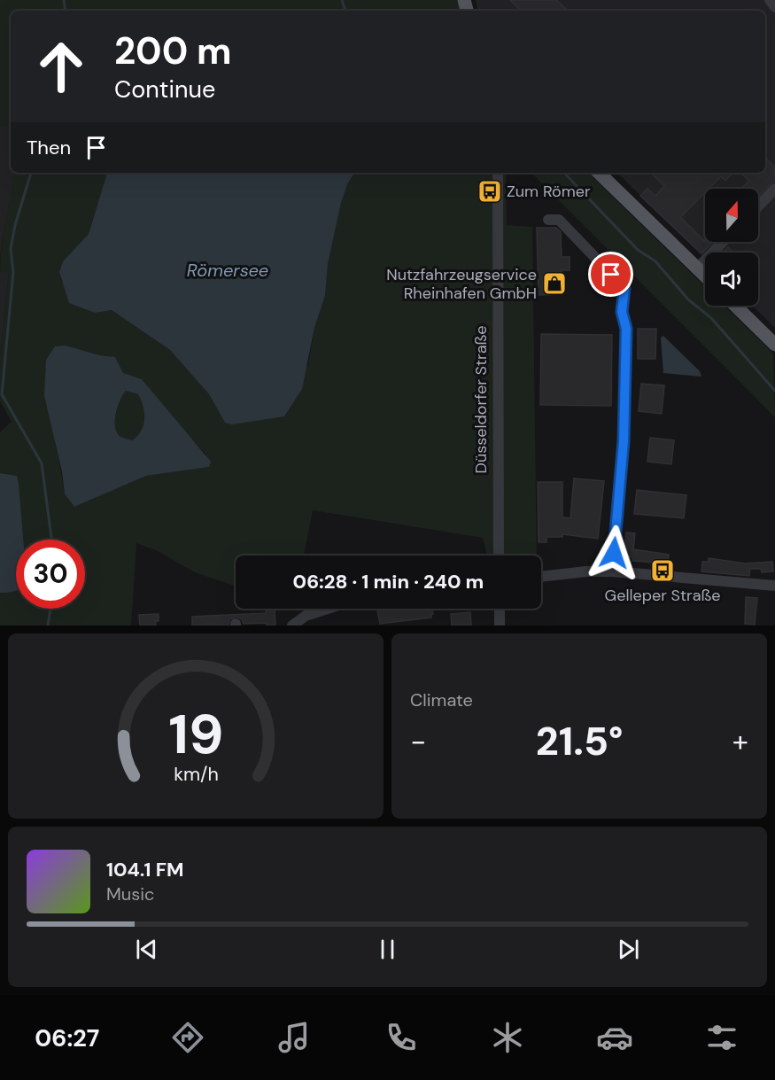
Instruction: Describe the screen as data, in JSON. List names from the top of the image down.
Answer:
{
  "streets": {
    "street": ["Düsseldorfer Straße"]
  },
  "water": ["Römersee"],
  "places": {
    "bus stop": ["Zum Römer", "Gelleper Straße"],
    "shop": ["Nutzfahrzeugservice Rheinhafen GmbH"]
  },
  "north": "top",
  "page": {
    "turn": ["200 m", "Continue"],
    "then": "Then",
    "limit": "30",
    "trip": "06:28 · 1 min · 240 m",
    "tile": "Climate",
    "heat": ["−", "21.5°", "+"],
    "song": ["104.1 FM", "Music"],
    "tabs": "06:27",
    "gauge": ["19", "km/h"]
  }
}
